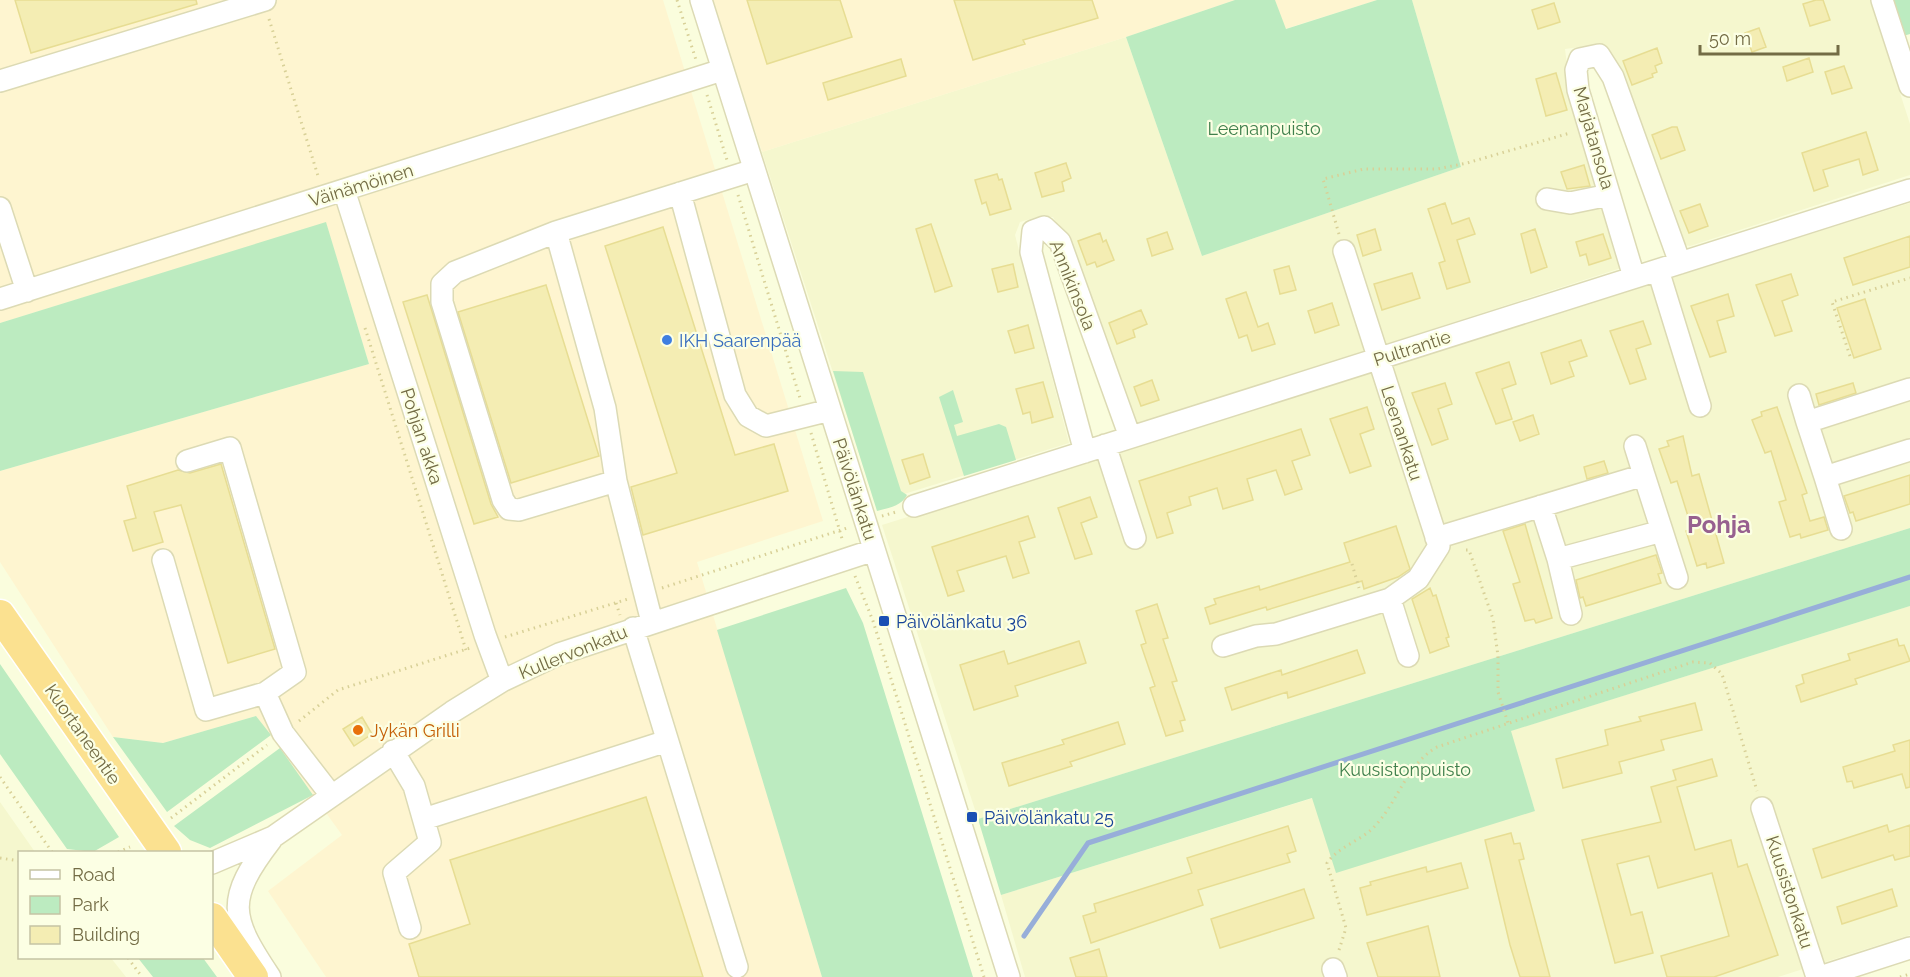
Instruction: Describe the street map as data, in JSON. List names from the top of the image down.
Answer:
{
  "streets": {
    "highway": ["Kuortaneentie"],
    "street": [
      "Marjatansola",
      "Väinämöinen",
      "Annikinsola",
      "Pultrantie",
      "Leenankatu",
      "Pohjan akka",
      "Päivölänkatu",
      "Kullervonkatu",
      "Kuusistonkatu"
    ]
  },
  "crossings": [
    ["Marjatansola", "Pultrantie"],
    ["Väinämöinen", "Pohjan akka"],
    ["Väinämöinen", "Päivölänkatu"],
    ["Annikinsola", "Pultrantie"],
    ["Pultrantie", "Leenankatu"],
    ["Pohjan akka", "Kullervonkatu"],
    ["Päivölänkatu", "Kullervonkatu"]
  ],
  "districts": ["Pohja"],
  "parks": ["Leenanpuisto", "Kuusistonpuisto"],
  "places": {
    "other": ["IKH Saarenpää", "Jykän Grilli"],
    "transit": ["Päivölänkatu 36", "Päivölänkatu 25"]
  },
  "legend": ["Road", "Park", "Building"],
  "scale_bar": "50 m"
}
